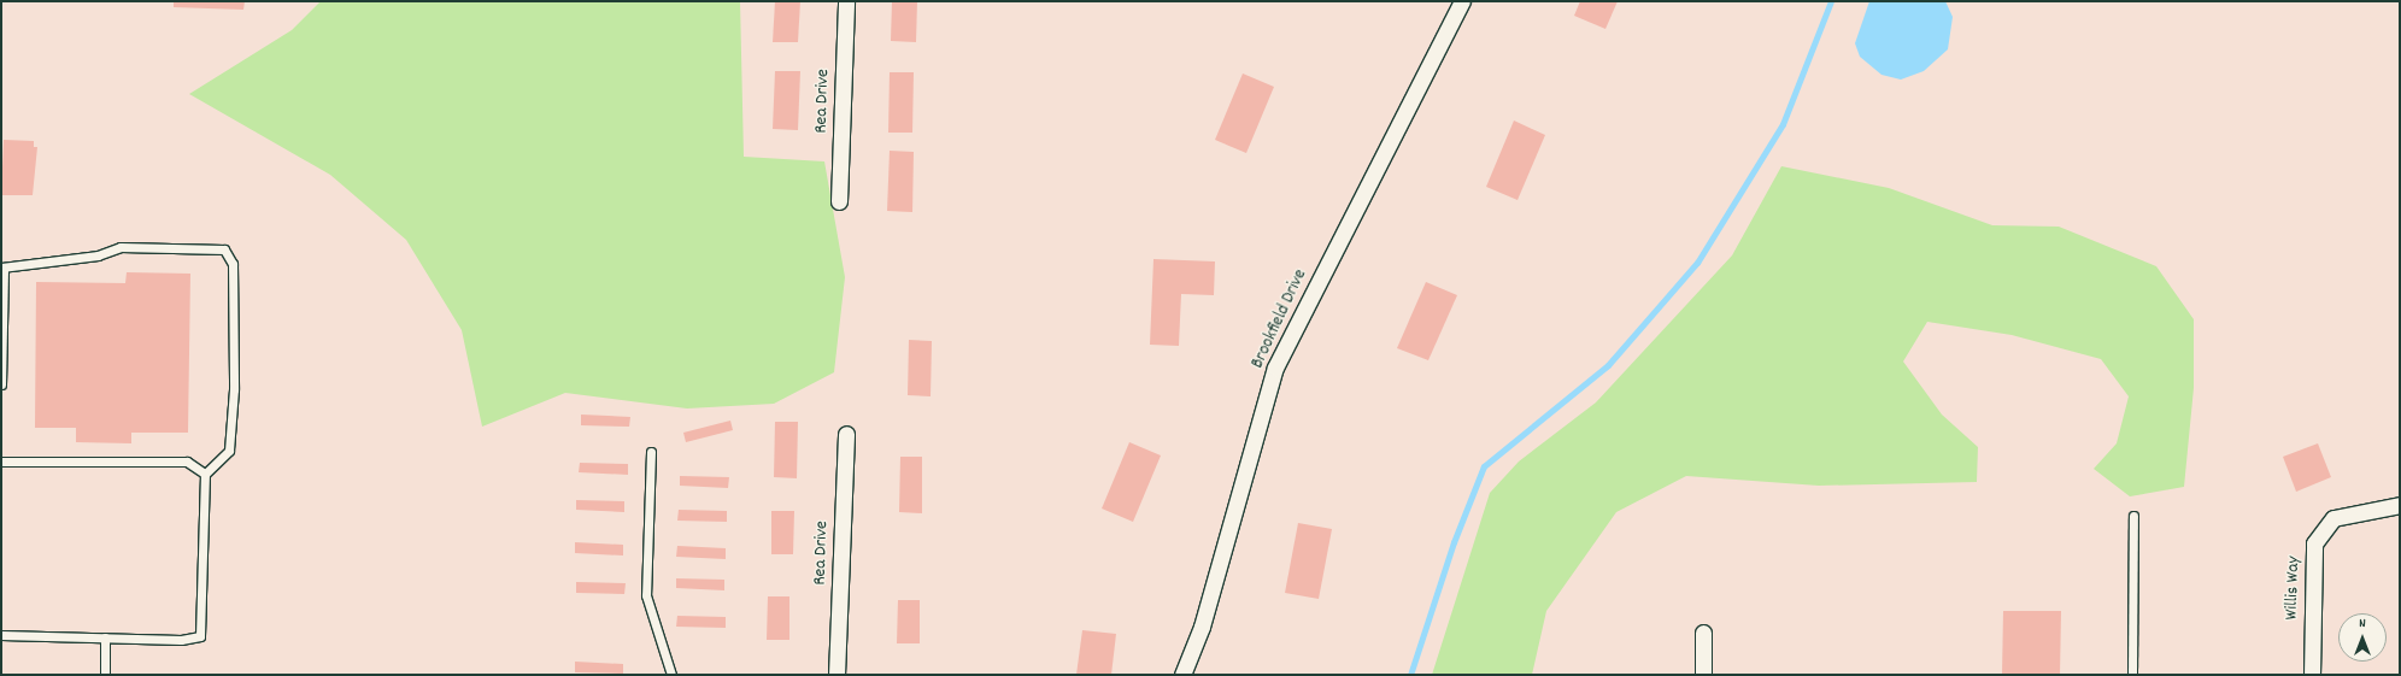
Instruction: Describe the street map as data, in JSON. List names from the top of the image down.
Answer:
{
  "streets": {
    "street": ["Rea Drive", "Brookfield Drive", "Willis Way"]
  },
  "north": "top"
}
